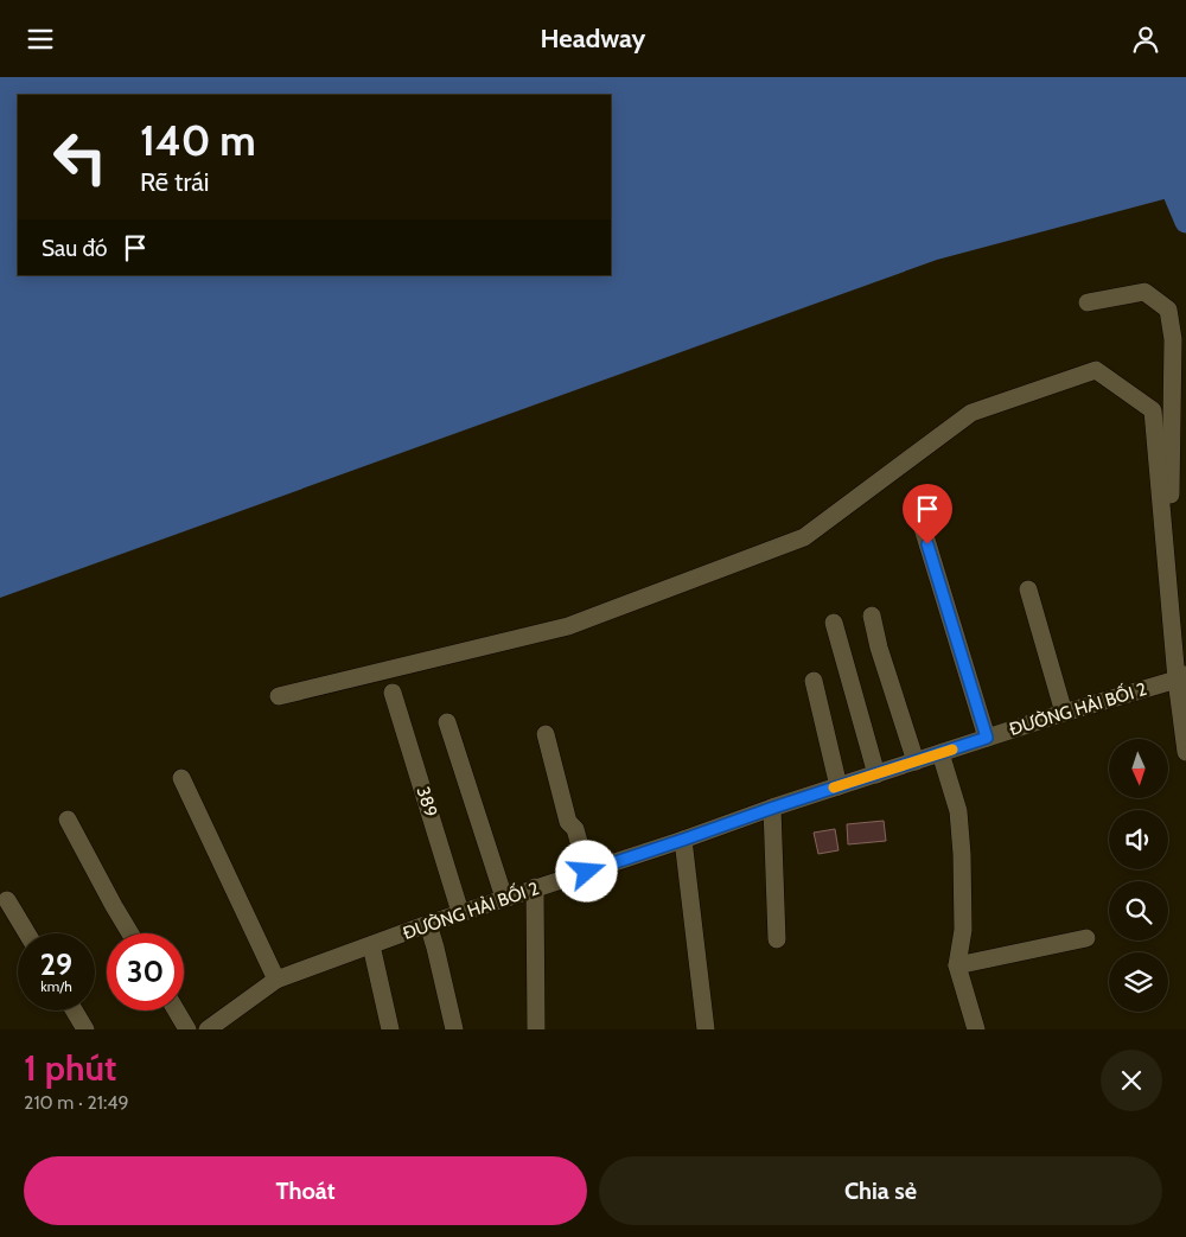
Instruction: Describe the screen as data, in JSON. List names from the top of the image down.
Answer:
{
  "streets": {
    "street": ["ĐƯỜNG HẢI BỐI 2", "389"]
  },
  "crossings": [
    ["ĐƯỜNG HẢI BỐI 2", "389"]
  ],
  "north": "bottom",
  "page": {
    "header": "Headway",
    "turn": ["140 m", "Rẽ trái"],
    "then": "Sau đó",
    "speed": "29 km/h",
    "limit": "30",
    "heading": ["1 phút", "210 m · 21:49"],
    "buttons": ["Thoát", "Chia sẻ"]
  }
}
